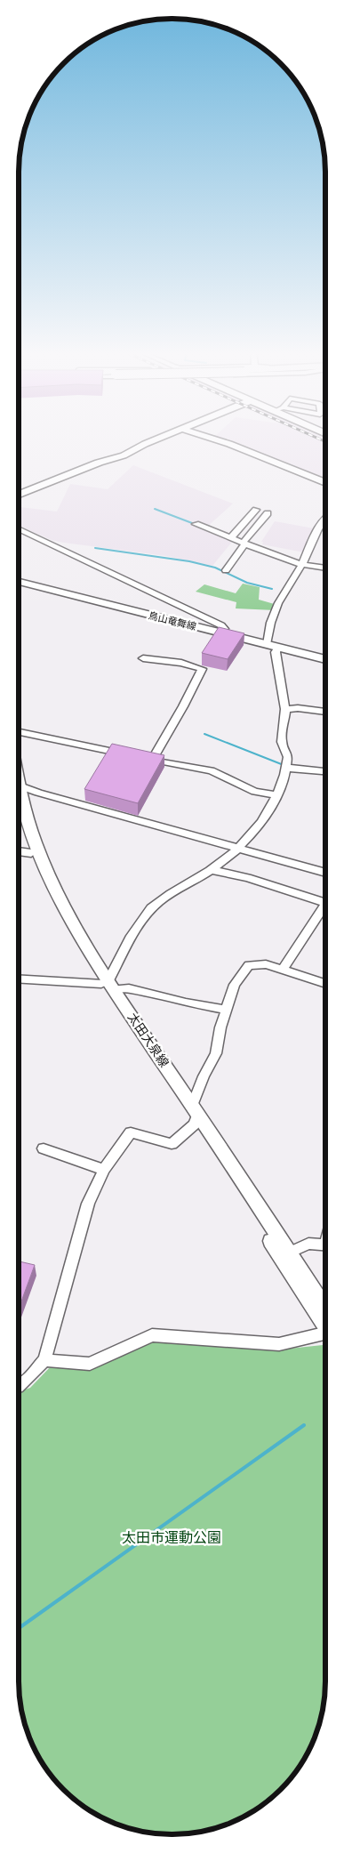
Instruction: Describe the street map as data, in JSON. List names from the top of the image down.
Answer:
{
  "streets": {
    "main road": ["鳥山竜舞線", "太田大泉線"]
  },
  "parks": ["太田市運動公園"]
}
